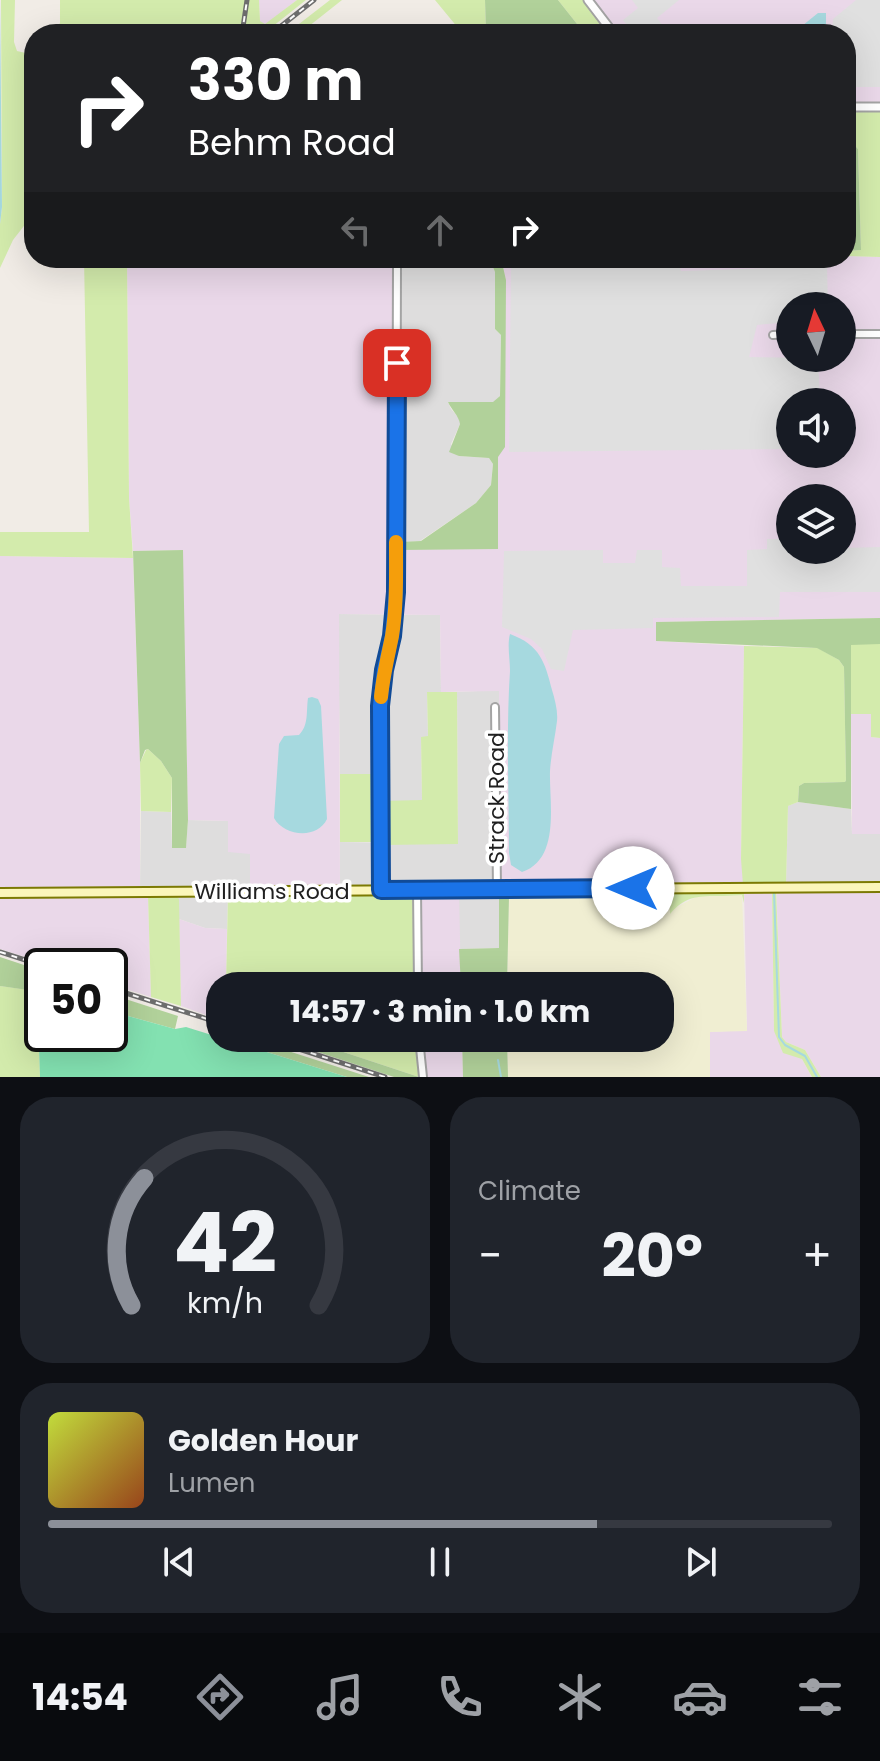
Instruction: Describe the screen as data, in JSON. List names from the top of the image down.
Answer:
{
  "streets": {
    "main road": ["Williams Road"],
    "street": ["Strack Road"]
  },
  "crossings": [
    ["Strack Road", "Williams Road"]
  ],
  "north": "top",
  "page": {
    "turn": ["330 m", "Behm Road"],
    "limit": "50",
    "trip": "14:57 · 3 min · 1.0 km",
    "tile": "Climate",
    "heat": ["−", "20°", "+"],
    "song": ["Golden Hour", "Lumen"],
    "tabs": "14:54",
    "gauge": ["42", "km/h"]
  }
}
